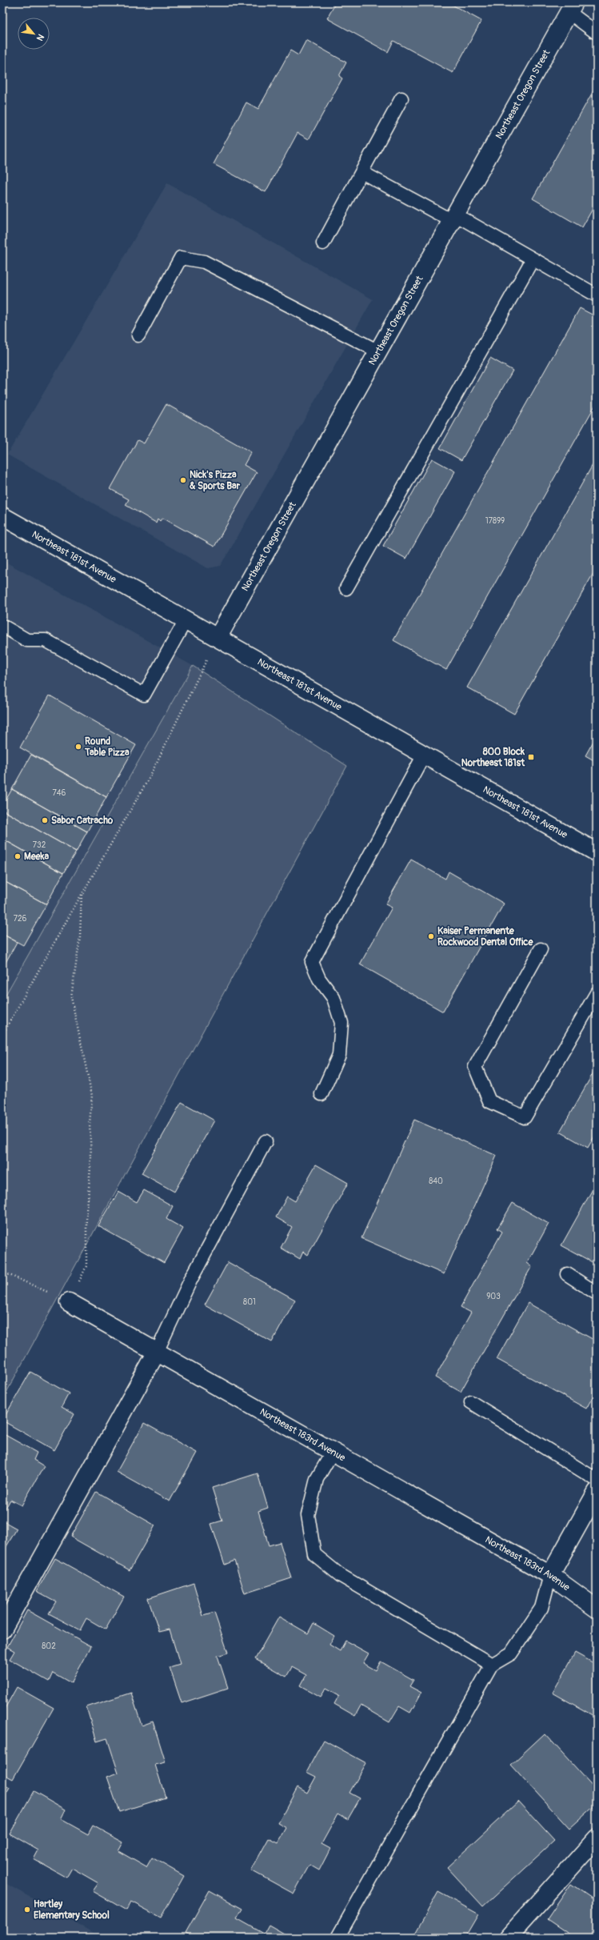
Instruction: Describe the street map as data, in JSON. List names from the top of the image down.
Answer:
{
  "streets": {
    "street": ["Northeast Oregon Street", "Northeast 181st Avenue", "Northeast 183rd Avenue"]
  },
  "crossings": [
    ["Northeast Oregon Street", "Northeast 181st Avenue"]
  ],
  "places": {
    "other": [
      "Nick's Pizza & Sports Bar",
      "Round Table Pizza",
      "Sabor Catracho",
      "Meeka",
      "Kaiser Permanente Rockwood Dental Office",
      "Hartley Elementary School"
    ],
    "transit": ["800 Block Northeast 181st"]
  },
  "house_numbers": [
    "17899",
    "746",
    "732",
    "726",
    "840",
    "903",
    "801",
    "802"
  ],
  "north": "bottom right"
}
